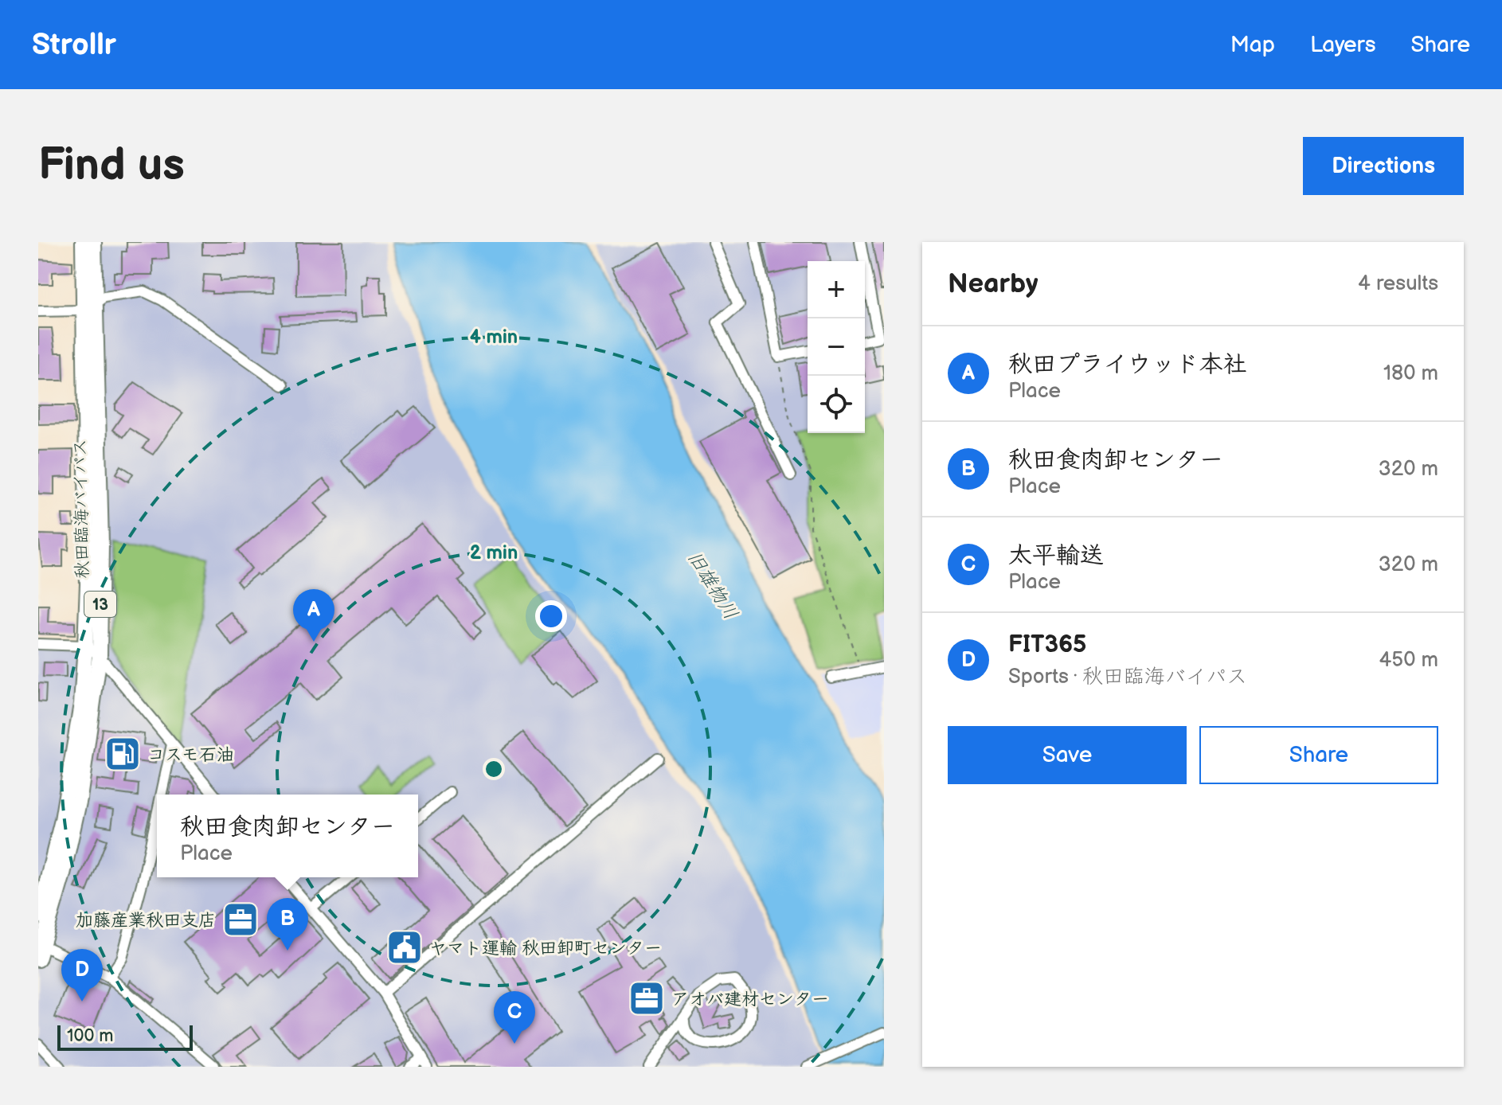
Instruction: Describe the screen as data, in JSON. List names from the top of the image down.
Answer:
{
  "streets": {
    "highway": ["秋田臨海バイパス", "13"]
  },
  "water": ["旧雄物川"],
  "places": {
    "fuel station": ["コスモ石油"],
    "office": ["加藤産業秋田支店", "アオバ建材センター"],
    "public building": ["ヤマト運輸 秋田卸町センター"]
  },
  "scale_bar": "100 m",
  "page": {
    "header": "Strollr",
    "nav": ["Map", "Layers", "Share"],
    "buttons": [
      "Directions",
      ["Save", "Share"]
    ],
    "title": "Find us",
    "heading": ["Nearby", "4 results"],
    "map_buttons": ["+", "−"],
    "list": [
      {
        "mark": "A",
        "name": "秋田プライウッド本社",
        "note": "Place",
        "value": "180 m"
      },
      {
        "mark": "B",
        "name": "秋田食肉卸センター",
        "note": "Place",
        "value": "320 m"
      },
      {
        "mark": "C",
        "name": "太平輸送",
        "note": "Place",
        "value": "320 m"
      },
      {
        "mark": "D",
        "name": "FIT365",
        "note": "Sports · 秋田臨海バイパス",
        "value": "450 m"
      }
    ],
    "pins": [
      "A",
      "B",
      "D",
      "C"
    ],
    "popup": ["秋田食肉卸センター", "Place"],
    "scale": "100 m"
  },
  "rings": ["4 min", "2 min"]
}
